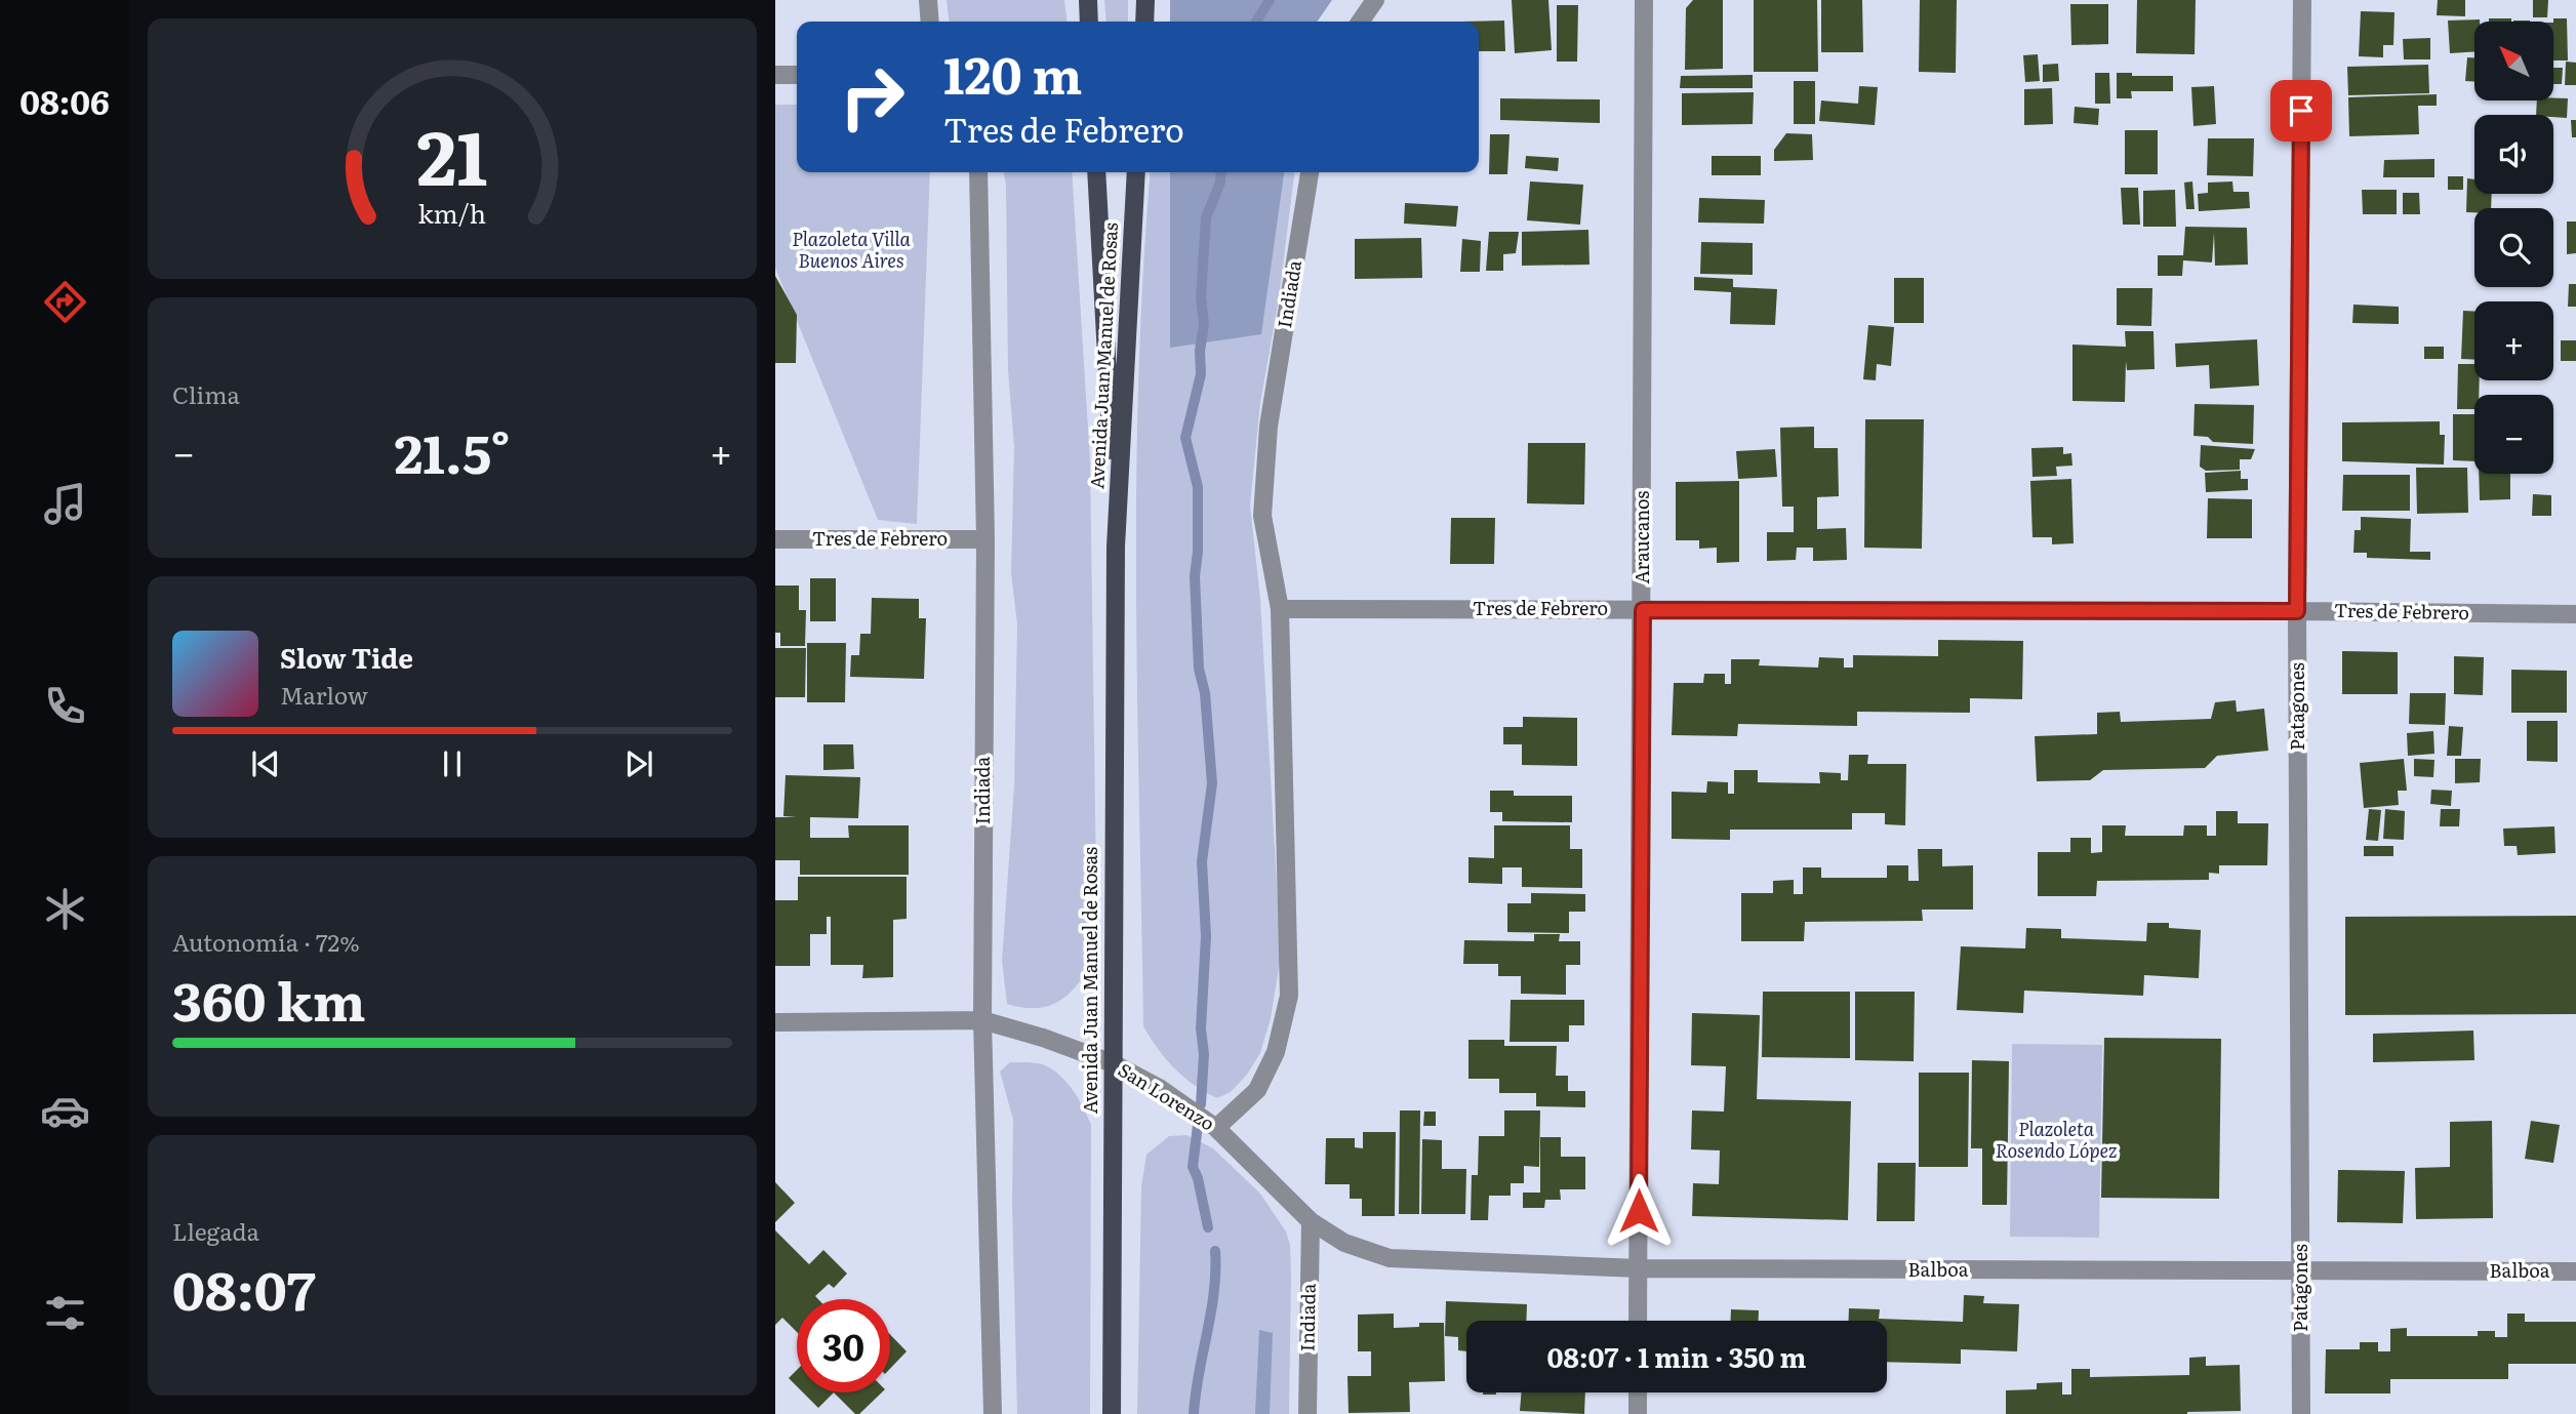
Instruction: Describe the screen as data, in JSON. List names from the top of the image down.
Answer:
{
  "streets": {
    "main road": ["Avenida Juan Manuel de Rosas"],
    "street": [
      "Indiada",
      "Araucanos",
      "Tres de Febrero",
      "Patagones",
      "San Lorenzo",
      "Balboa"
    ]
  },
  "crossings": [
    ["Indiada", "Tres de Febrero"],
    ["Indiada", "San Lorenzo"],
    ["Indiada", "Balboa"],
    ["Avenida Juan Manuel de Rosas", "San Lorenzo"],
    ["Araucanos", "Tres de Febrero"],
    ["Araucanos", "Balboa"],
    ["Tres de Febrero", "Patagones"],
    ["Patagones", "Balboa"],
    ["San Lorenzo", "Balboa"]
  ],
  "parks": ["Plazoleta Villa Buenos Aires", "Plazoleta Rosendo López"],
  "north": "top left",
  "page": {
    "tabs": "08:06",
    "map_buttons": ["+", "−"],
    "turn": ["120 m", "Tres de Febrero"],
    "tile": [
      "Clima",
      ["Autonomía · 72%", "360 km"],
      ["Llegada", "08:07"]
    ],
    "heat": ["−", "21.5°", "+"],
    "song": ["Slow Tide", "Marlow"],
    "limit": "30",
    "trip": "08:07 · 1 min · 350 m",
    "gauge": ["21", "km/h"]
  }
}
